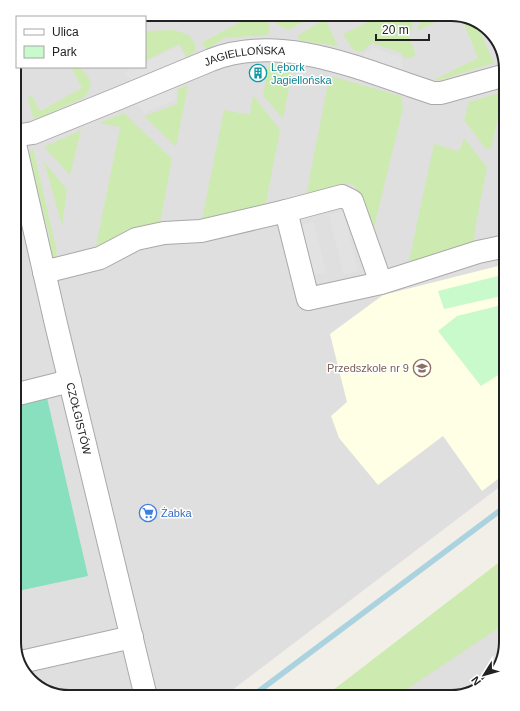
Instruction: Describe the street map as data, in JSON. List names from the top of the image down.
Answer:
{
  "streets": {
    "street": ["JAGIELLOŃSKA", "CZOŁGISTÓW"]
  },
  "places": {
    "building": ["Lębork Jagiellońska"],
    "school or university": ["Przedszkole nr 9"],
    "supermarket": ["Żabka"]
  },
  "legend": ["Ulica", "Park"],
  "scale_bar": "20 m",
  "north": "bottom left"
}
